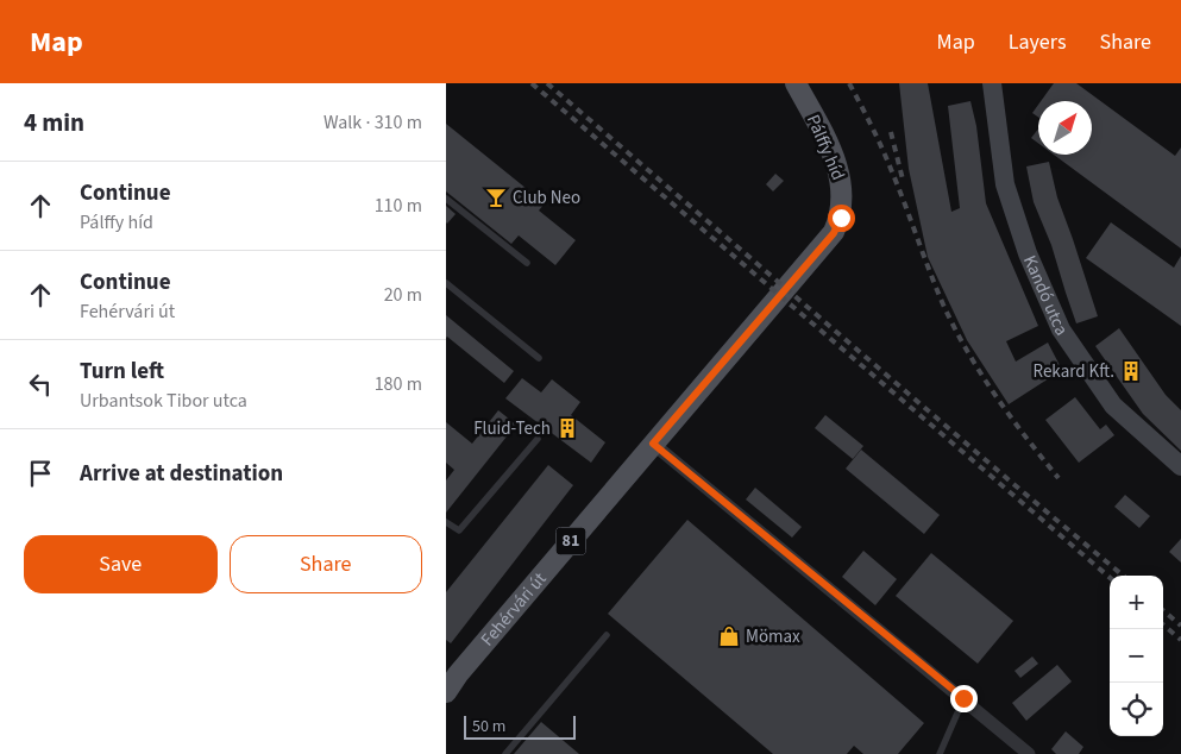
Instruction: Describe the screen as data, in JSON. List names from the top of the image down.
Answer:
{
  "streets": {
    "main road": ["Pálffy híd", "81", "Fehérvári út"],
    "street": ["Kandó utca"]
  },
  "crossings": [
    ["Pálffy híd", "Fehérvári út"]
  ],
  "places": {
    "bar": ["Club Neo"],
    "building": ["Rekard Kft.", "Fluid-Tech"],
    "shop": ["Mömax"]
  },
  "scale_bar": "50 m",
  "north": "top right",
  "page": {
    "header": "Map",
    "nav": ["Map", "Layers", "Share"],
    "heading": ["4 min", "Walk · 310 m"],
    "list": [
      ["Continue", "Pálffy híd", "110 m"],
      ["Continue", "Fehérvári út", "20 m"],
      ["Turn left", "Urbantsok Tibor utca", "180 m"],
      "Arrive at destination"
    ],
    "buttons": ["Save", "Share"],
    "map_buttons": ["+", "−"],
    "scale": "50 m"
  }
}
